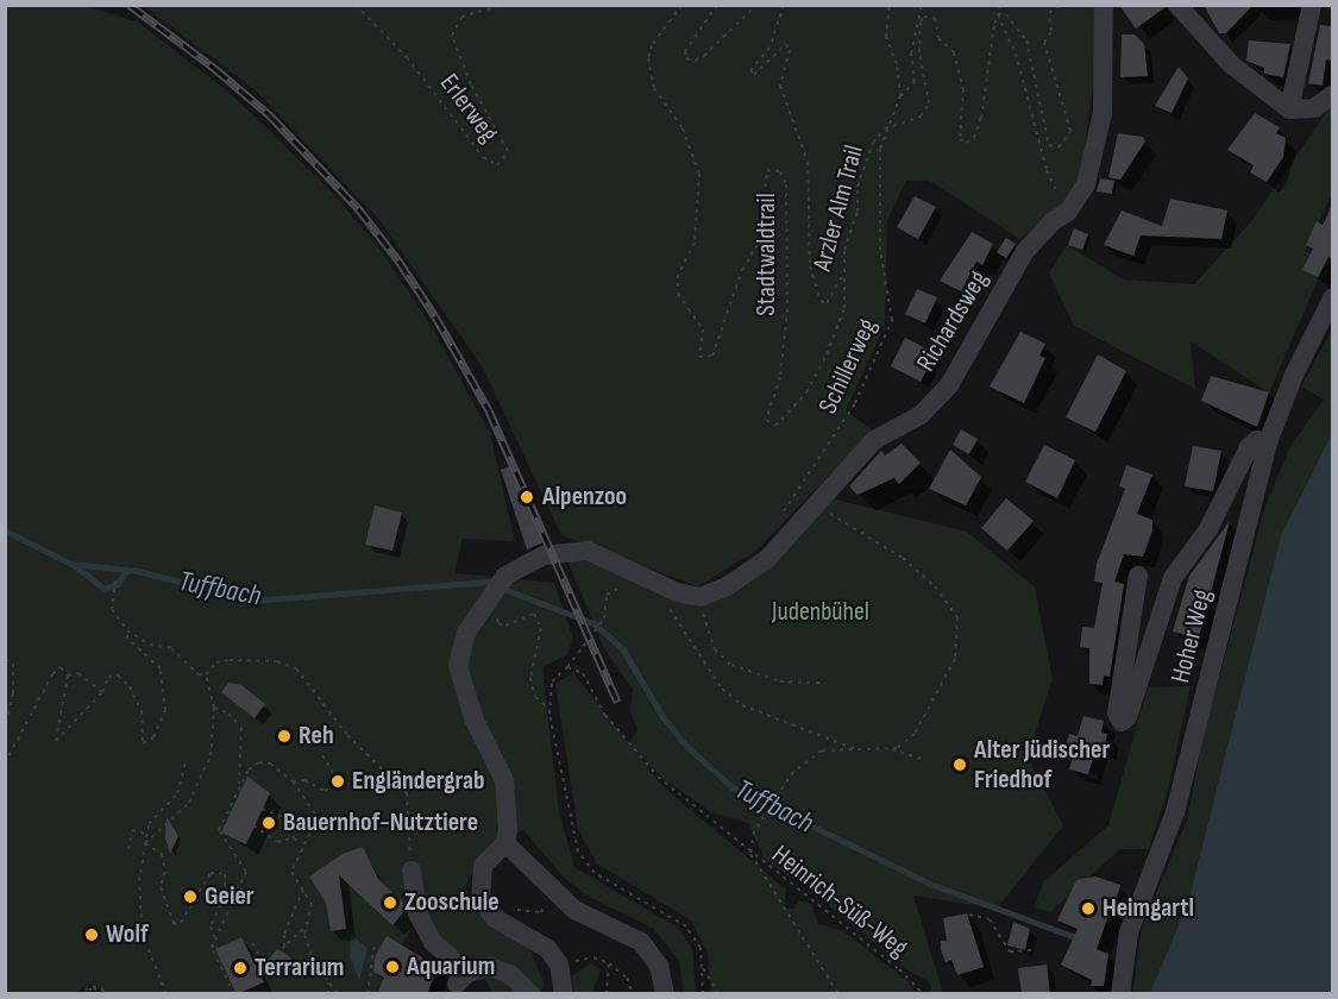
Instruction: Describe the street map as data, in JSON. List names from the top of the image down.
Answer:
{
  "streets": {
    "street": ["Richardsweg", "Hoher Weg"],
    "path": [
      "Erlerweg",
      "Arzler Alm Trail",
      "Stadtwaldtrail",
      "Schillerweg",
      "Heinrich-Süß-Weg"
    ]
  },
  "crossings": [
    ["Arzler Alm Trail", "Stadtwaldtrail"],
    ["Arzler Alm Trail", "Schillerweg"]
  ],
  "water": ["Tuffbach"],
  "parks": ["Judenbühel"],
  "places": [
    "Alpenzoo",
    "Reh",
    "Alter Jüdischer Friedhof",
    "Engländergrab",
    "Bauernhof-Nutztiere",
    "Geier",
    "Zooschule",
    "Heimgartl",
    "Wolf",
    "Aquarium",
    "Terrarium"
  ]
}
